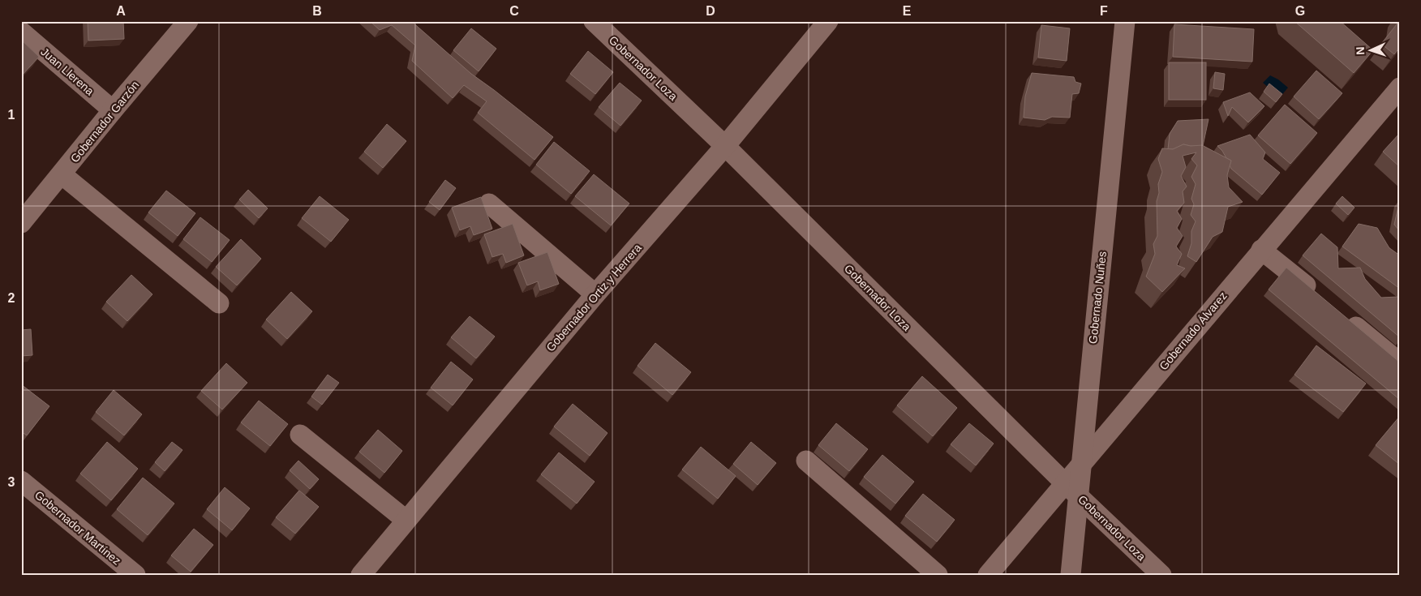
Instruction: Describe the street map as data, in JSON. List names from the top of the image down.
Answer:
{
  "streets": {
    "street": [
      "Gobernador Loza",
      "Juan Llerena",
      "Gobernador Garzón",
      "Gobernador Ortiz y Herrera",
      "Gobernado Nuñes",
      "Gobernado Álvarez",
      "Gobernador Martínez"
    ]
  },
  "crossings": [
    ["Gobernador Loza", "Gobernador Ortiz y Herrera"],
    ["Gobernador Loza", "Gobernado Álvarez"],
    ["Juan Llerena", "Gobernador Garzón"],
    ["Gobernado Nuñes", "Gobernado Álvarez"]
  ],
  "north": "left",
  "grid": {
    "columns": [
      "A",
      "B",
      "C",
      "D",
      "E",
      "F",
      "G"
    ],
    "rows": ["1", "2", "3"]
  }
}
